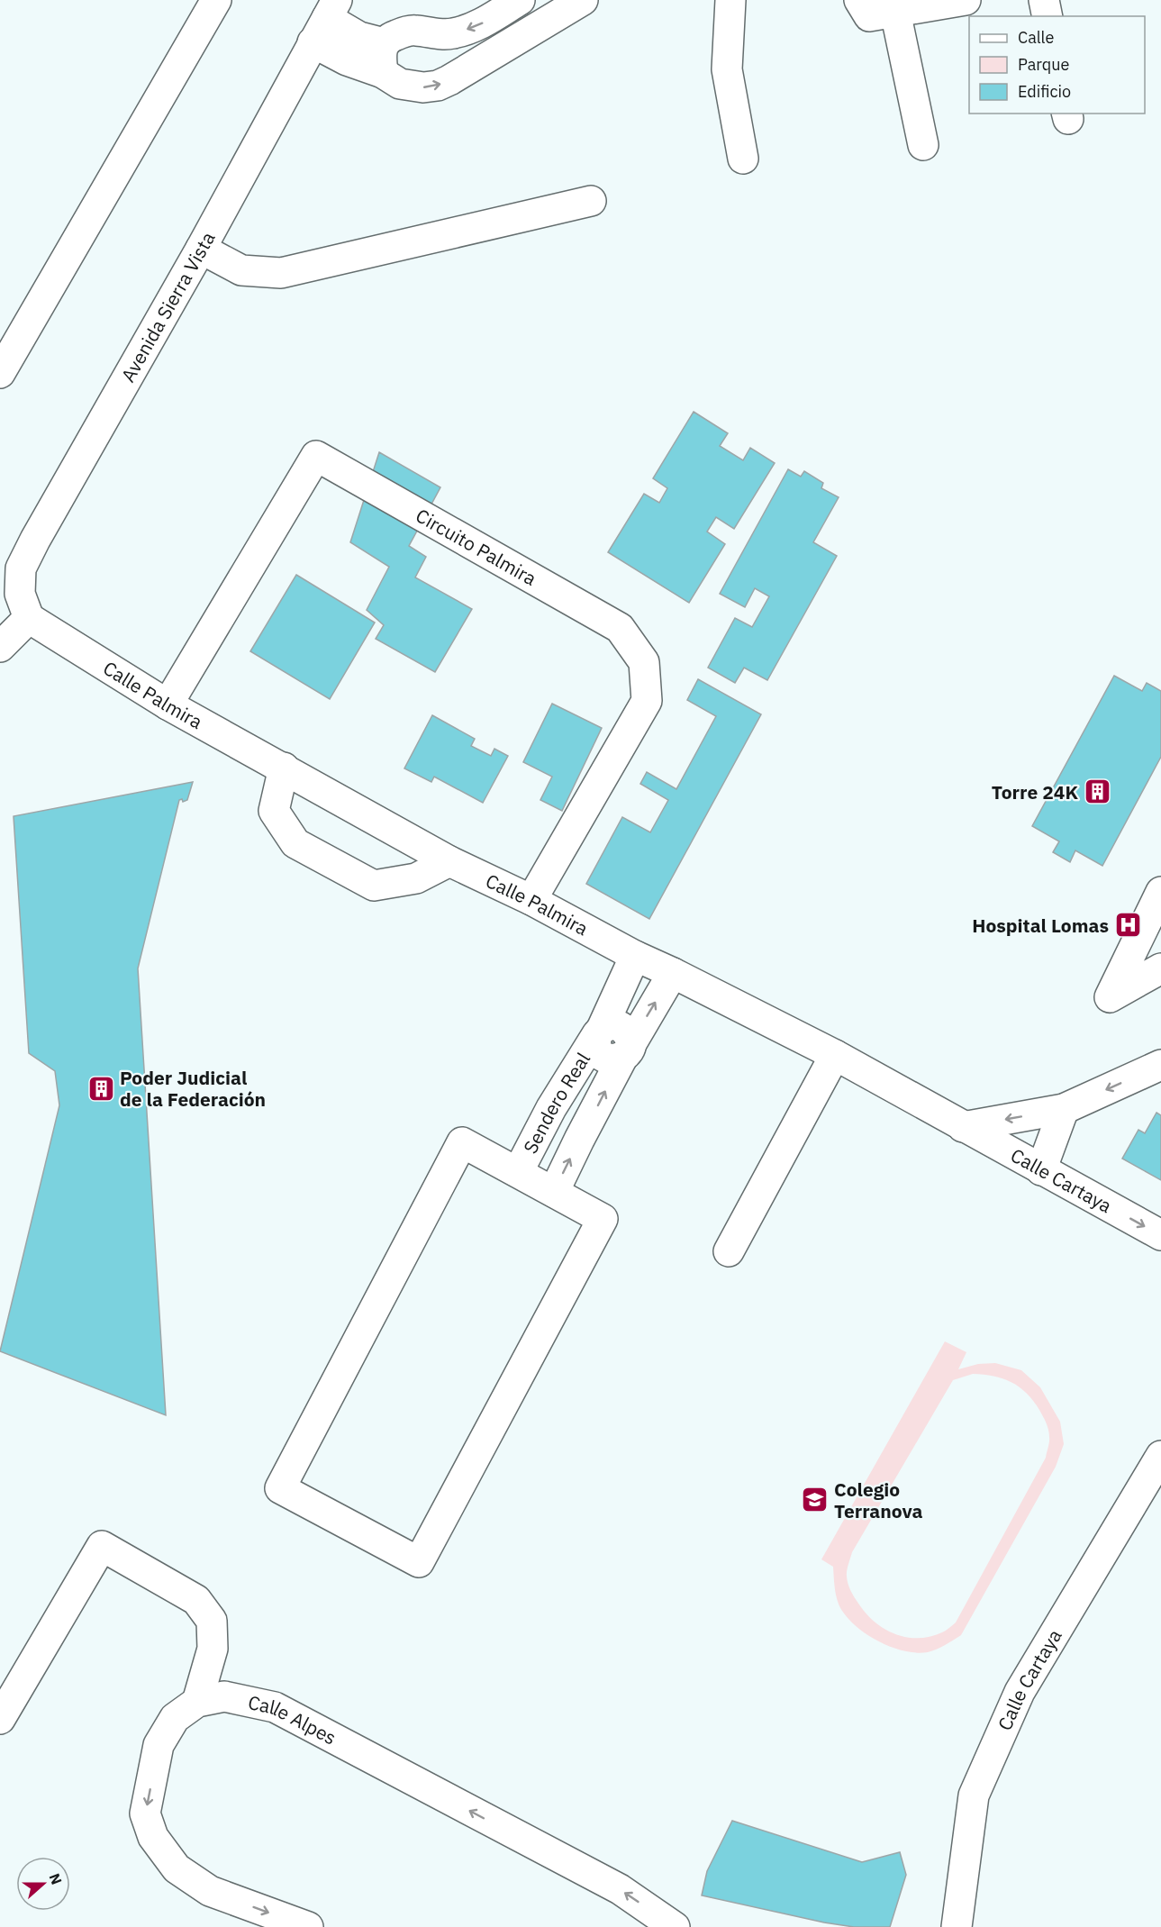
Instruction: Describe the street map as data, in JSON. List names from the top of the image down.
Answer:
{
  "streets": {
    "street": [
      "Avenida Sierra Vista",
      "Circuito Palmira",
      "Calle Palmira",
      "Sendero Real",
      "Calle Cartaya",
      "Calle Alpes"
    ]
  },
  "crossings": [
    ["Avenida Sierra Vista", "Calle Palmira"],
    ["Circuito Palmira", "Calle Palmira"],
    ["Calle Palmira", "Sendero Real"],
    ["Calle Palmira", "Calle Cartaya"]
  ],
  "places": {
    "building": ["Torre 24K", "Poder Judicial de la Federación"],
    "hospital": ["Hospital Lomas"],
    "school or university": ["Colegio Terranova"]
  },
  "legend": ["Calle", "Parque", "Edificio"],
  "north": "right"
}
